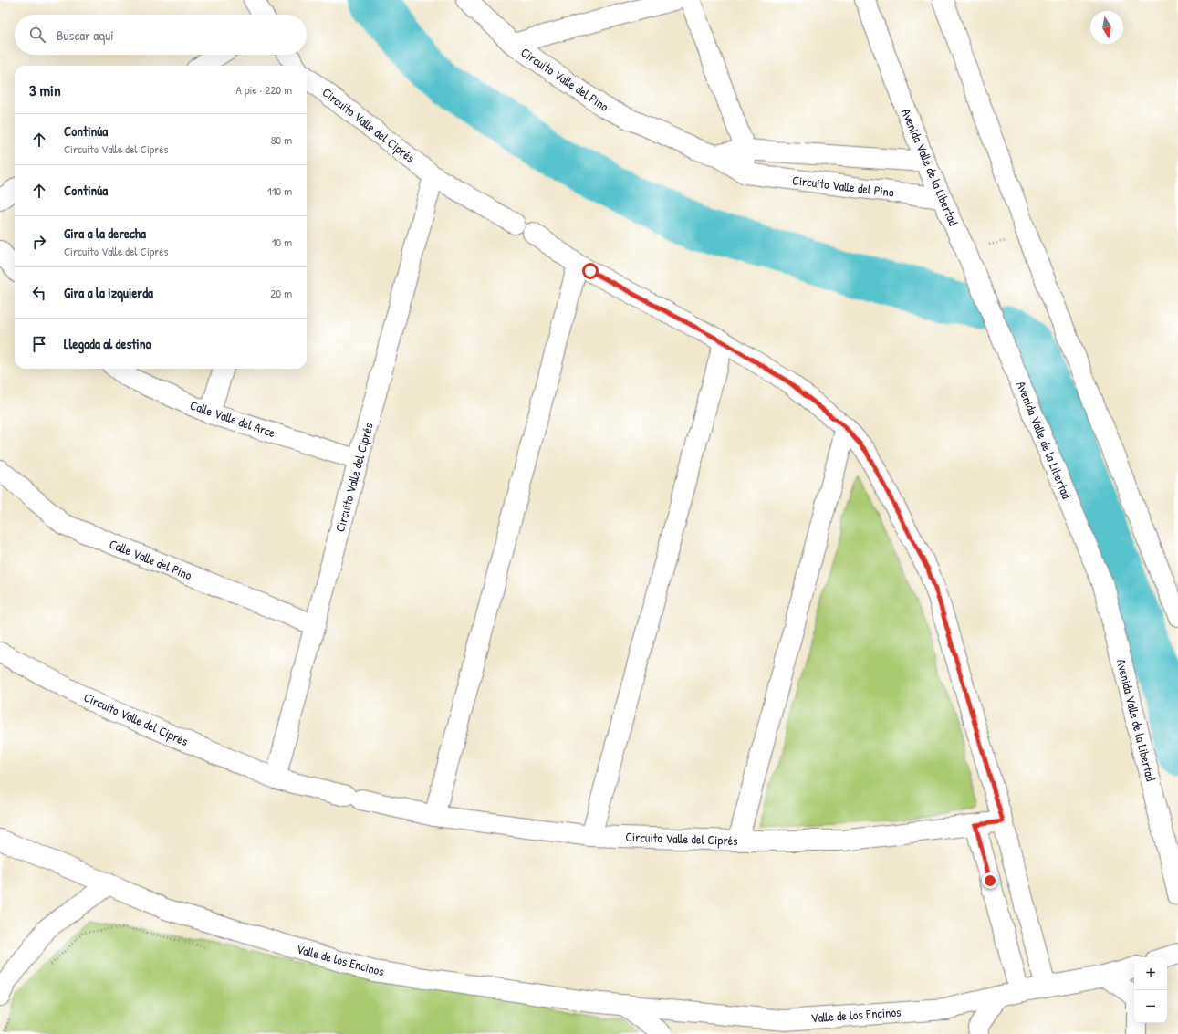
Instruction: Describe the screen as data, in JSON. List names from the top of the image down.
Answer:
{
  "streets": {
    "street": [
      "Circuito Valle del Pino",
      "Circuito Valle del Ciprés",
      "Avenida Valle de la Libertad",
      "Calle Valle del Arce",
      "Calle Valle del Pino",
      "Valle de los Encinos"
    ]
  },
  "crossings": [
    ["Circuito Valle del Pino", "Avenida Valle de la Libertad"],
    ["Circuito Valle del Ciprés", "Calle Valle del Arce"],
    ["Circuito Valle del Ciprés", "Calle Valle del Pino"]
  ],
  "north": "bottom",
  "page": {
    "search": "Buscar aquí",
    "heading": ["3 min", "A pie · 220 m"],
    "list": [
      ["Continúa", "Circuito Valle del Ciprés", "80 m"],
      ["Continúa", "110 m"],
      ["Gira a la derecha", "Circuito Valle del Ciprés", "10 m"],
      ["Gira a la izquierda", "20 m"],
      "Llegada al destino"
    ],
    "map_buttons": ["+", "−"]
  }
}
